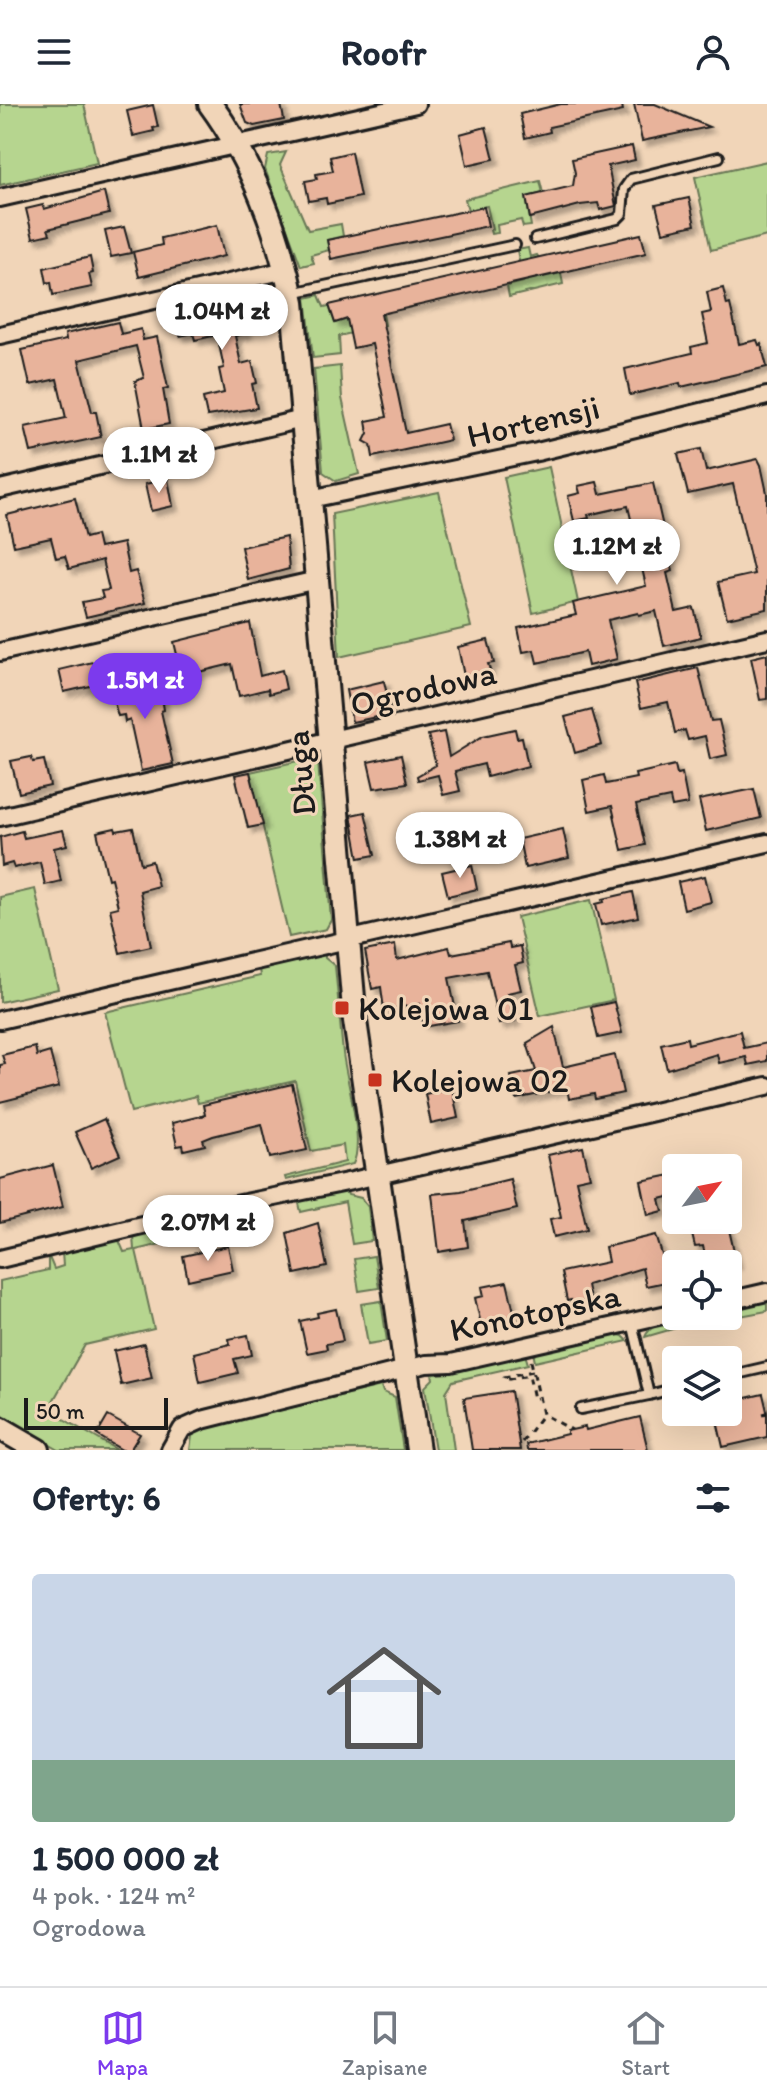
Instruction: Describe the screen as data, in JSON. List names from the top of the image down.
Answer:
{
  "streets": {
    "street": [
      "Hortensji",
      "Ogrodowa",
      "Długa",
      "Konotopska"
    ]
  },
  "crossings": [
    ["Hortensji", "Długa"],
    ["Ogrodowa", "Długa"],
    ["Długa", "Konotopska"]
  ],
  "places": {
    "transit": ["Kolejowa 01", "Kolejowa 02"]
  },
  "scale_bar": "50 m",
  "north": "top right",
  "page": {
    "header": "Roofr",
    "price": [
      "1.04M zł",
      "1.1M zł",
      "1.12M zł",
      "1.5M zł",
      "1.38M zł",
      "2.07M zł"
    ],
    "scale": "50 m",
    "heading": "Oferty: 6",
    "list": [
      {
        "name": "1 500 000 zł",
        "note": "4 pok. · 124 m² · Ogrodowa"
      }
    ],
    "tabs": ["Mapa", "Zapisane", "Start"]
  }
}
